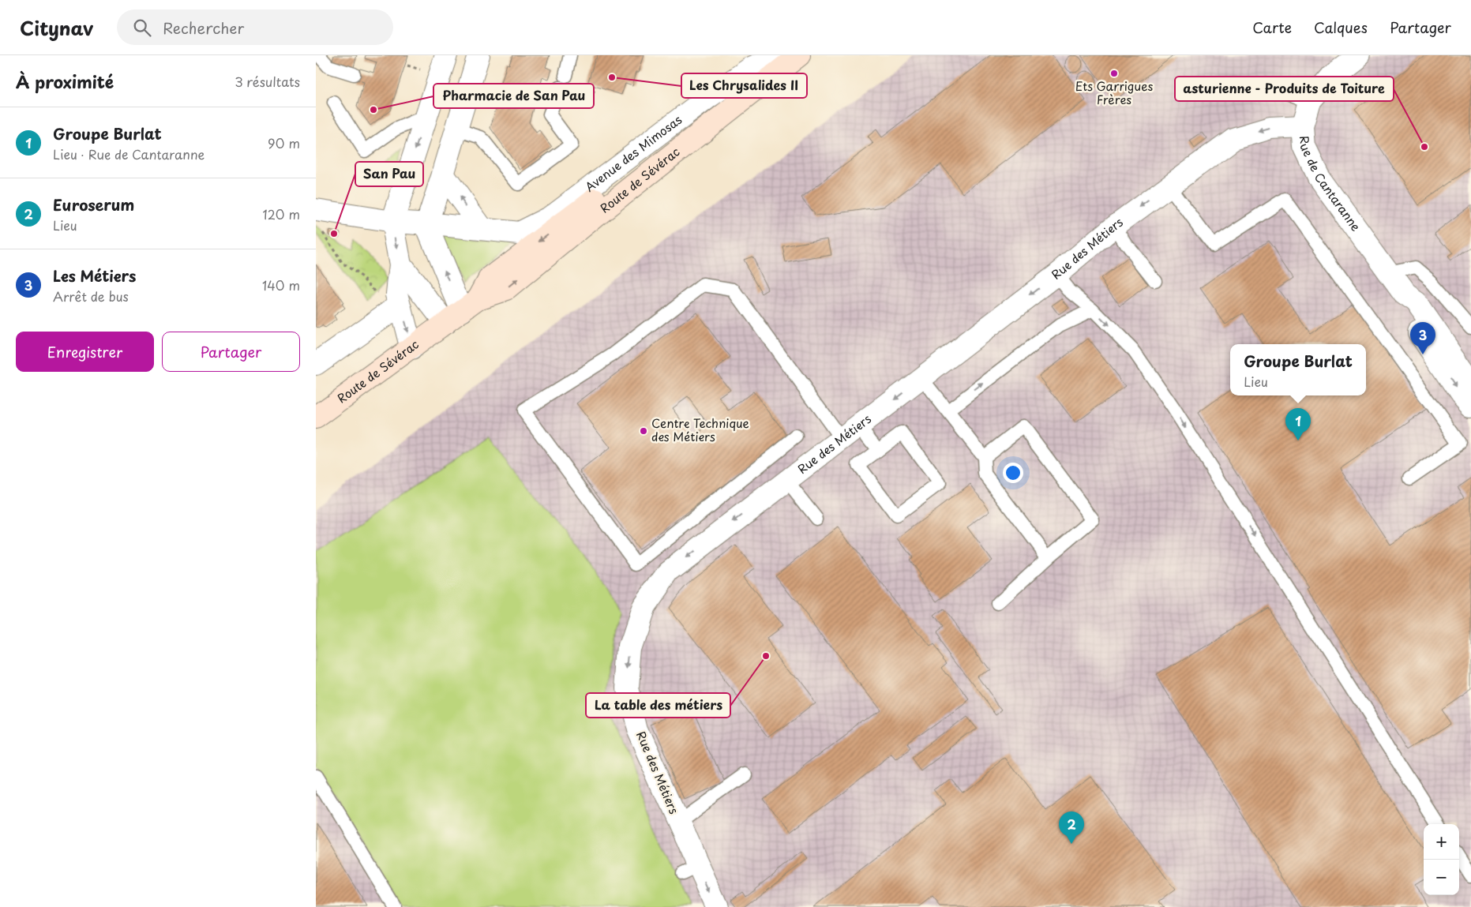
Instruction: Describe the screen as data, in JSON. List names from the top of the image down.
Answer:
{
  "streets": {
    "main road": ["Route de Sévérac"],
    "street": ["Avenue des Mimosas", "Rue de Cantaranne", "Rue des Métiers"]
  },
  "crossings": [
    ["Rue de Cantaranne", "Rue des Métiers"]
  ],
  "one_way": ["Rue des Métiers"],
  "places": [
    "Ets Garrigues Frères",
    "Les Chrysalides II",
    "Pharmacie de San Pau",
    "asturienne - Produits de Toiture",
    "San Pau",
    "Centre Technique des Métiers",
    "La table des métiers"
  ],
  "page": {
    "header": "Citynav",
    "search": "Rechercher",
    "nav": ["Carte", "Calques", "Partager"],
    "heading": ["À proximité", "3 résultats"],
    "list": [
      {
        "mark": "1",
        "name": "Groupe Burlat",
        "note": "Lieu · Rue de Cantaranne",
        "value": "90 m"
      },
      {
        "mark": "2",
        "name": "Euroserum",
        "note": "Lieu",
        "value": "120 m"
      },
      {
        "mark": "3",
        "name": "Les Métiers",
        "note": "Arrêt de bus",
        "value": "140 m"
      }
    ],
    "buttons": ["Enregistrer", "Partager"],
    "pins": ["3", "1", "2"],
    "popup": ["Groupe Burlat", "Lieu"],
    "map_buttons": ["+", "−"]
  }
}
